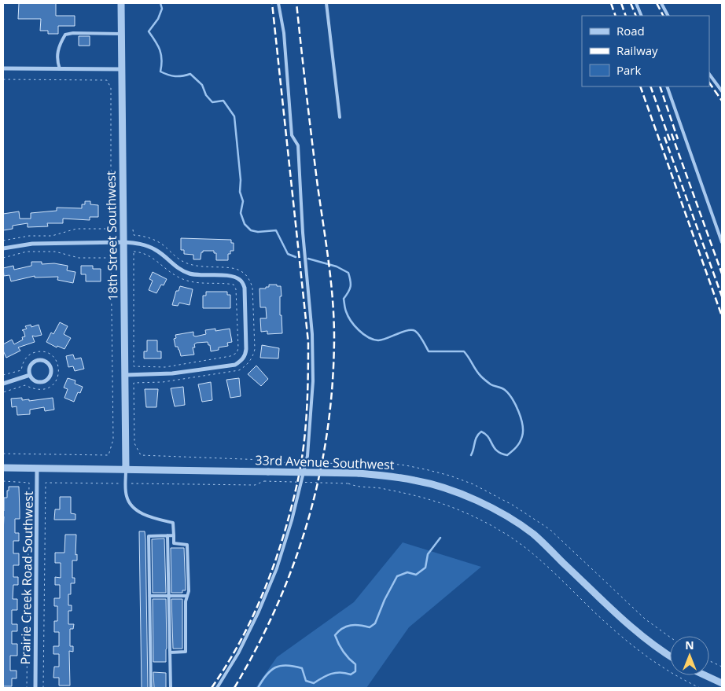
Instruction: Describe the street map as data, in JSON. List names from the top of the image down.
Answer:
{
  "streets": {
    "street": ["18th Street Southwest", "33rd Avenue Southwest", "Prairie Creek Road Southwest"]
  },
  "crossings": [
    ["18th Street Southwest", "33rd Avenue Southwest"],
    ["33rd Avenue Southwest", "Prairie Creek Road Southwest"]
  ],
  "legend": ["Road", "Railway", "Park"],
  "north": "top"
}
